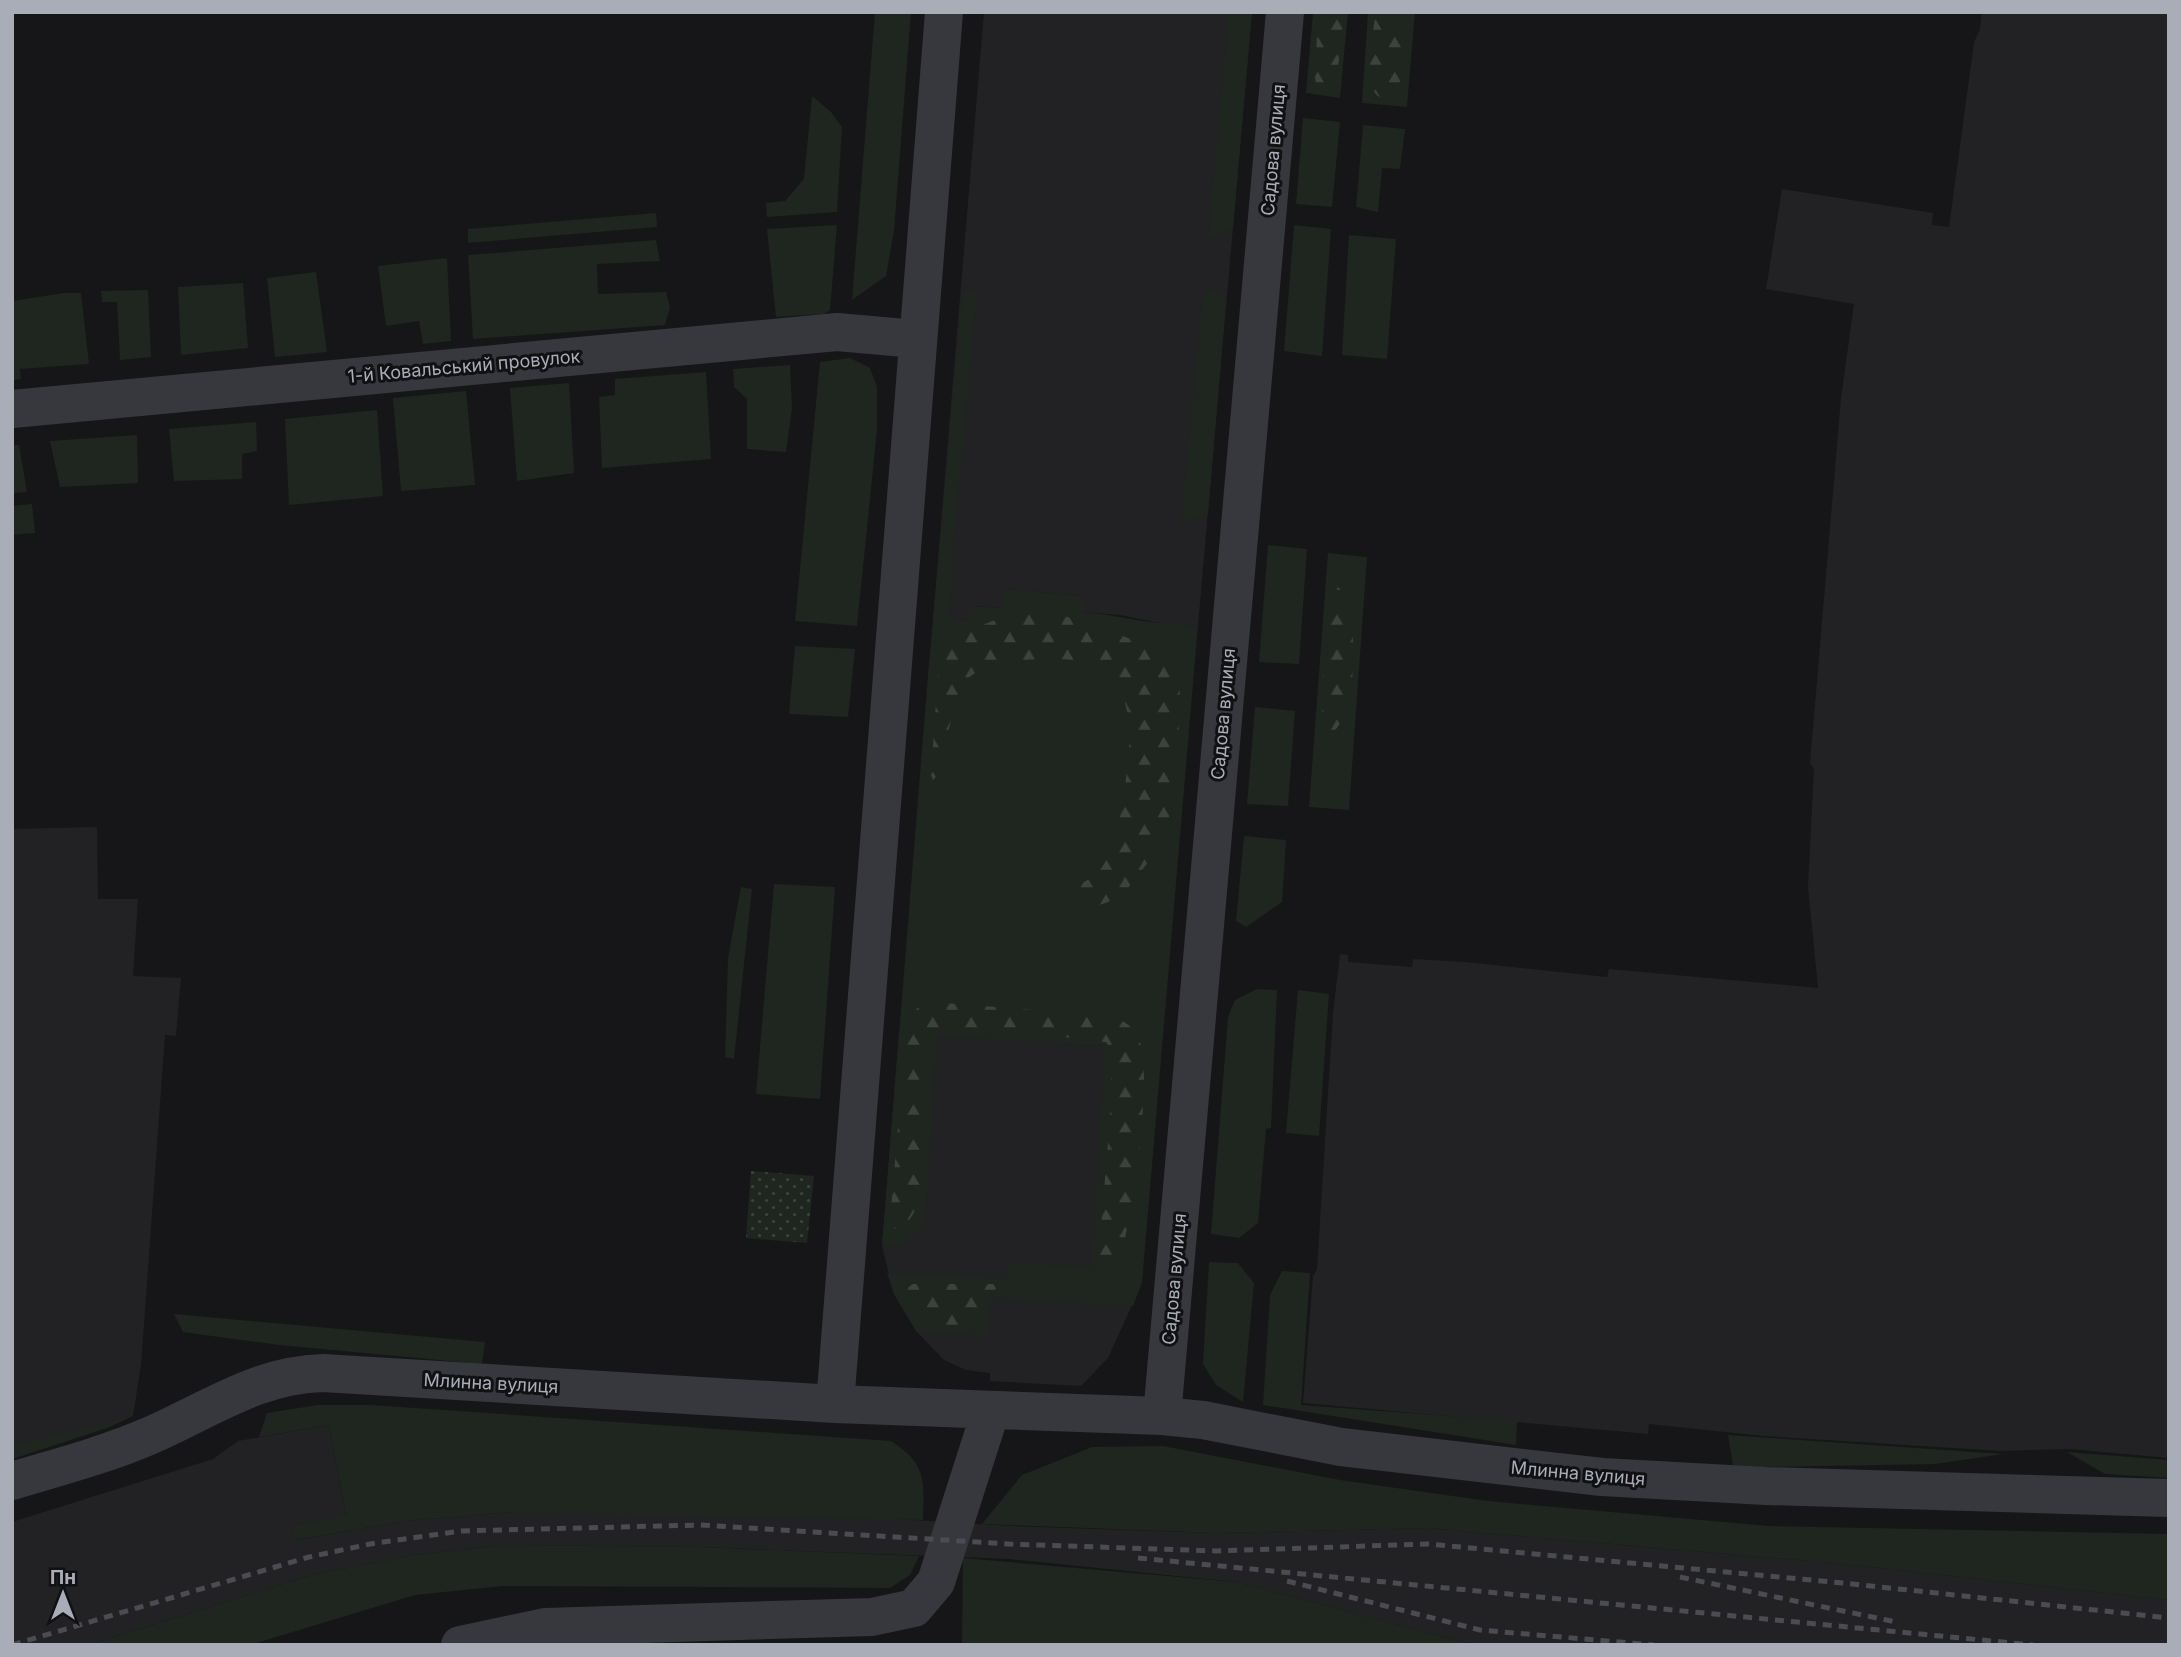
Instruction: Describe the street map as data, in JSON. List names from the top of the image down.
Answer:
{
  "streets": {
    "street": ["Садова вулиця", "1-й Ковальський провулок", "Млинна вулиця"]
  },
  "crossings": [
    ["Садова вулиця", "Млинна вулиця"]
  ],
  "north": "top"
}
